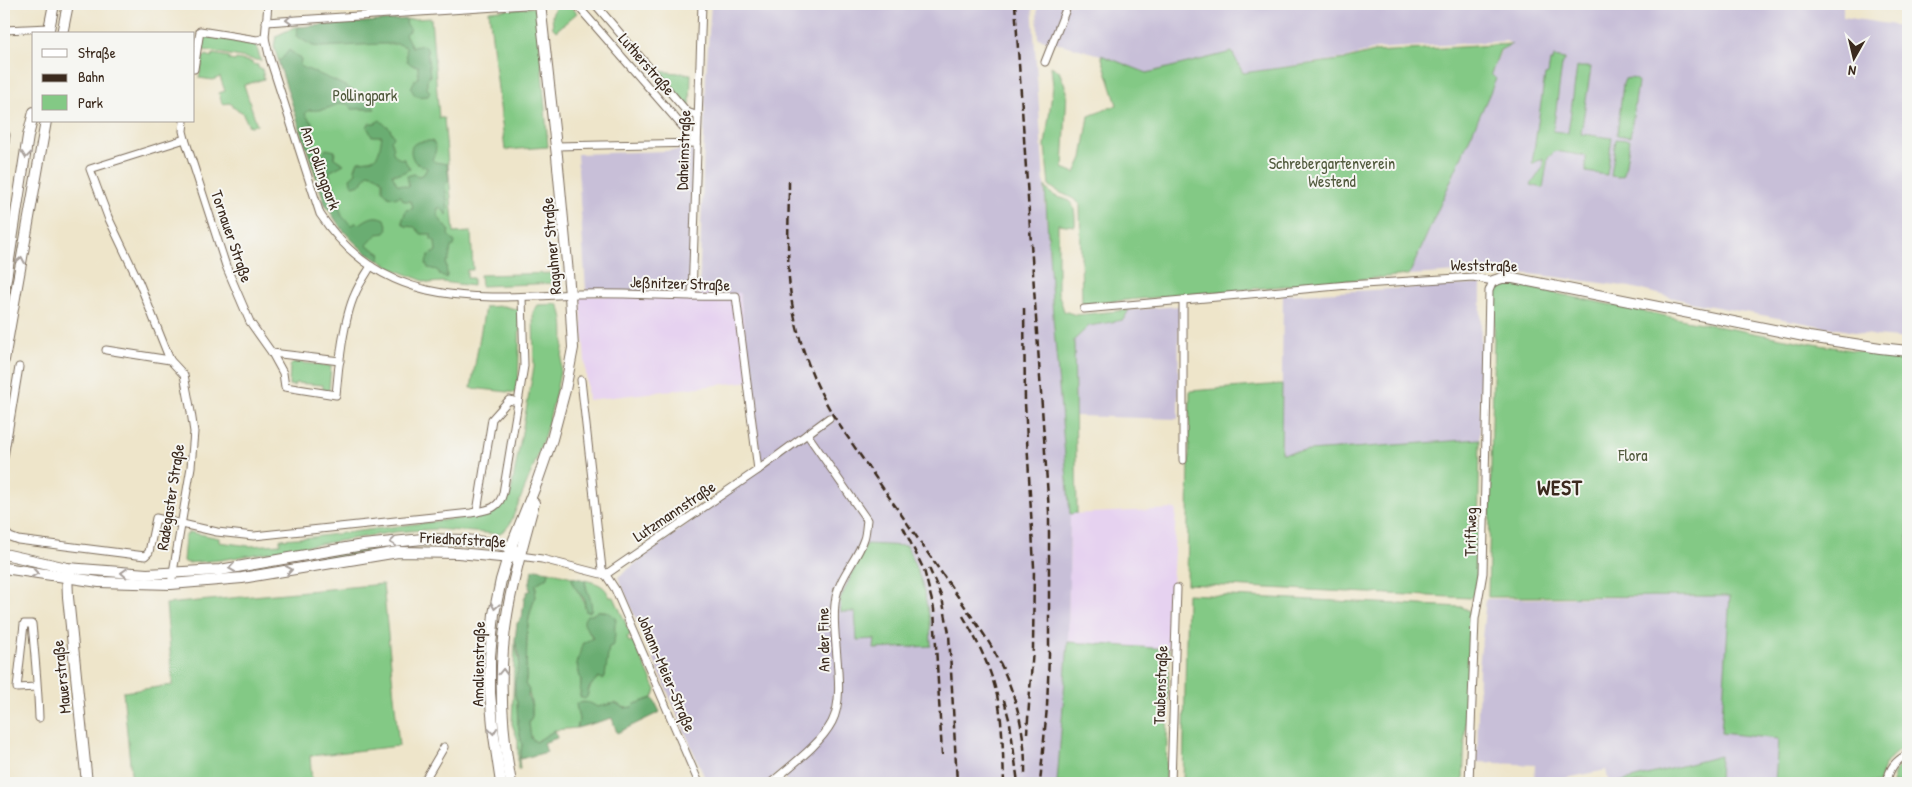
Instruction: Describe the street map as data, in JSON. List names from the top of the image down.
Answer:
{
  "streets": {
    "main road": [
      "Raguhner Straße",
      "Weststraße",
      "Friedhofstraße",
      "Amalienstraße",
      "Mauerstraße"
    ],
    "street": [
      "Lutherstraße",
      "Daheimstraße",
      "Am Pollingpark",
      "Tornauer Straße",
      "Jeßnitzer Straße",
      "Radegaster Straße",
      "Lutzmannstraße",
      "Triftweg",
      "An der Fine",
      "Johann-Meier-Straße",
      "Taubenstraße"
    ]
  },
  "crossings": [
    ["Lutherstraße", "Daheimstraße"],
    ["Daheimstraße", "Jeßnitzer Straße"],
    ["Am Pollingpark", "Tornauer Straße"],
    ["Am Pollingpark", "Raguhner Straße"],
    ["Am Pollingpark", "Jeßnitzer Straße"],
    ["Tornauer Straße", "Radegaster Straße"],
    ["Raguhner Straße", "Jeßnitzer Straße"],
    ["Raguhner Straße", "Radegaster Straße"],
    ["Raguhner Straße", "Friedhofstraße"],
    ["Raguhner Straße", "Amalienstraße"],
    ["Weststraße", "Triftweg"],
    ["Jeßnitzer Straße", "Lutzmannstraße"],
    ["Radegaster Straße", "Friedhofstraße"],
    ["Lutzmannstraße", "An der Fine"],
    ["Lutzmannstraße", "Johann-Meier-Straße"],
    ["Friedhofstraße", "Amalienstraße"],
    ["Friedhofstraße", "Mauerstraße"]
  ],
  "districts": ["WEST"],
  "parks": ["Pollingpark", "Schrebergartenverein Westend", "Flora"],
  "legend": ["Straße", "Bahn", "Park"],
  "north": "bottom"
}
